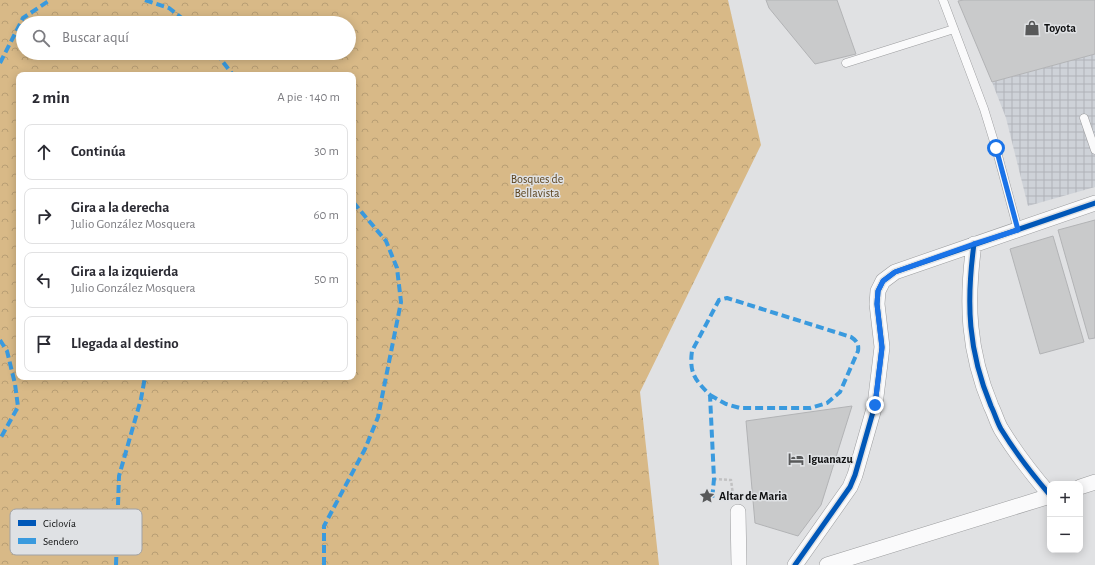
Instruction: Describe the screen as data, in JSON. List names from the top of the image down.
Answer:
{
  "parks": ["Bosques de Bellavista"],
  "places": {
    "shop": ["Toyota"],
    "hotel": ["Iguanazu"],
    "place": ["Altar de Maria"]
  },
  "legend": ["Ciclovía", "Sendero"],
  "page": {
    "search": "Buscar aquí",
    "heading": ["2 min", "A pie · 140 m"],
    "list": [
      ["Continúa", "30 m"],
      ["Gira a la derecha", "Julio González Mosquera", "60 m"],
      ["Gira a la izquierda", "Julio González Mosquera", "50 m"],
      "Llegada al destino"
    ],
    "map_buttons": ["+", "−"]
  }
}
